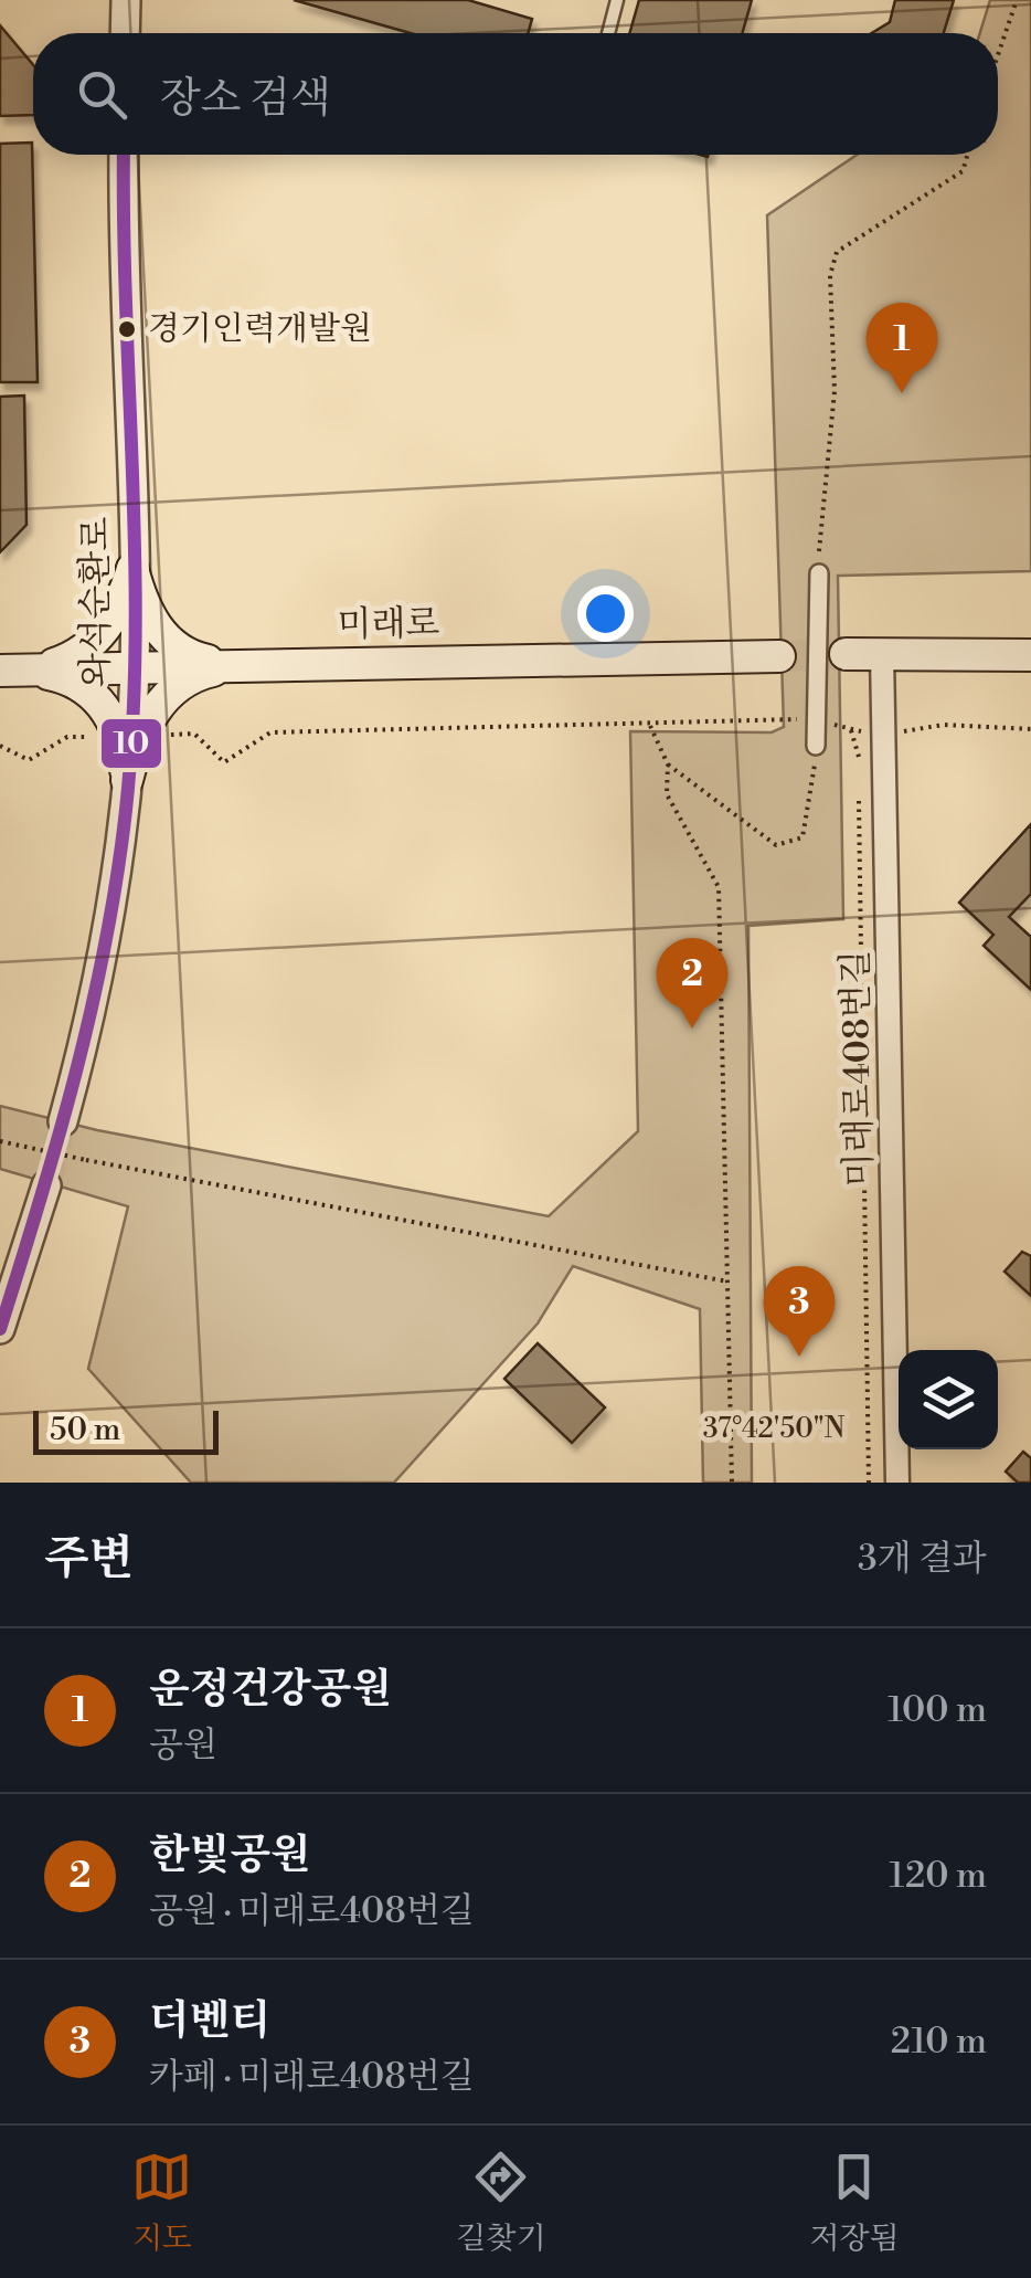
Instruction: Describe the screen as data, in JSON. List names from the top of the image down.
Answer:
{
  "streets": {
    "main road": ["미래로"],
    "street": ["와석순환로", "미래로408번길"]
  },
  "crossings": [
    ["와석순환로", "미래로"]
  ],
  "places": ["경기인력개발원"],
  "lines": ["transit line 10"],
  "scale_bar": "50 m",
  "page": {
    "search": "장소 검색",
    "pins": ["1", "2", "3"],
    "scale": "50 m",
    "heading": ["주변", "3개 결과"],
    "list": [
      {
        "mark": "1",
        "name": "운정건강공원",
        "note": "공원",
        "value": "100 m"
      },
      {
        "mark": "2",
        "name": "한빛공원",
        "note": "공원 · 미래로408번길",
        "value": "120 m"
      },
      {
        "mark": "3",
        "name": "더벤티",
        "note": "카페 · 미래로408번길",
        "value": "210 m"
      }
    ],
    "nav": ["지도", "길찾기", "저장됨"]
  },
  "coordinates": ["37°42'50\"N"]
}
